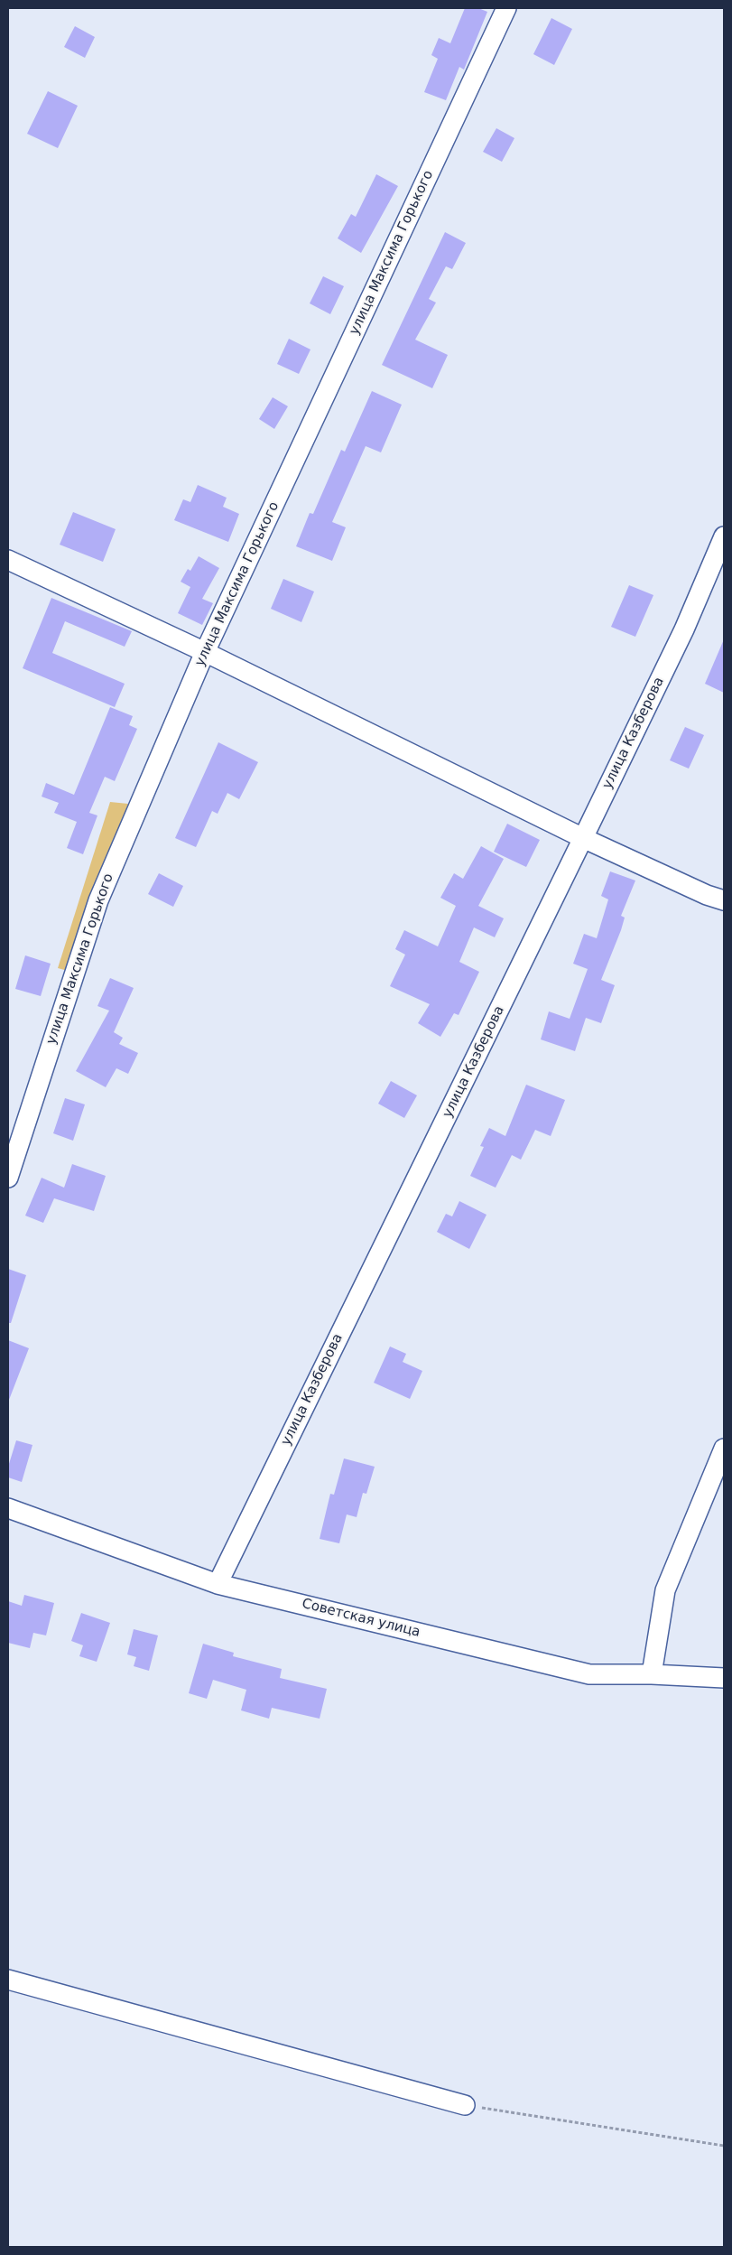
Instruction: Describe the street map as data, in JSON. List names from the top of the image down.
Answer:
{
  "streets": {
    "street": ["улица Максима Горького", "улица Казберова", "Советская улица"]
  },
  "crossings": [
    ["улица Казберова", "Советская улица"]
  ]
}
